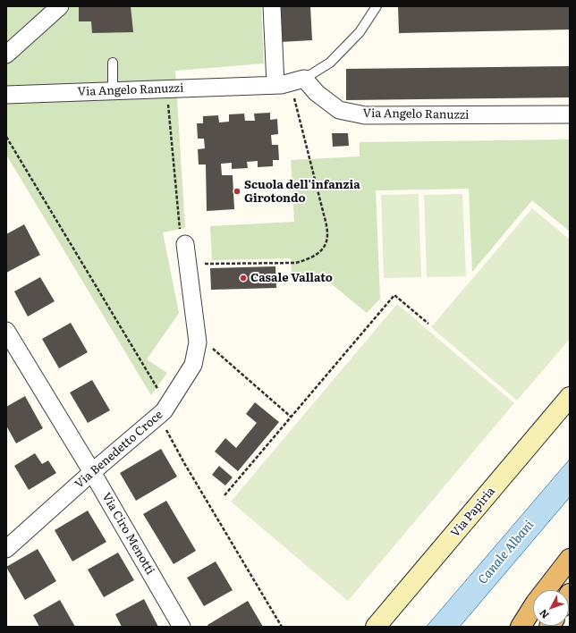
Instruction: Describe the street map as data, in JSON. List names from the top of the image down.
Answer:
{
  "streets": {
    "main road": ["Via Papiria"],
    "street": ["Via Angelo Ranuzzi", "Via Benedetto Croce", "Via Ciro Menotti"]
  },
  "crossings": [
    ["Via Benedetto Croce", "Via Ciro Menotti"]
  ],
  "water": ["Canale Albani"],
  "places": ["Scuola dell'infanzia Girotondo", "Casale Vallato"],
  "north": "bottom left"
}
